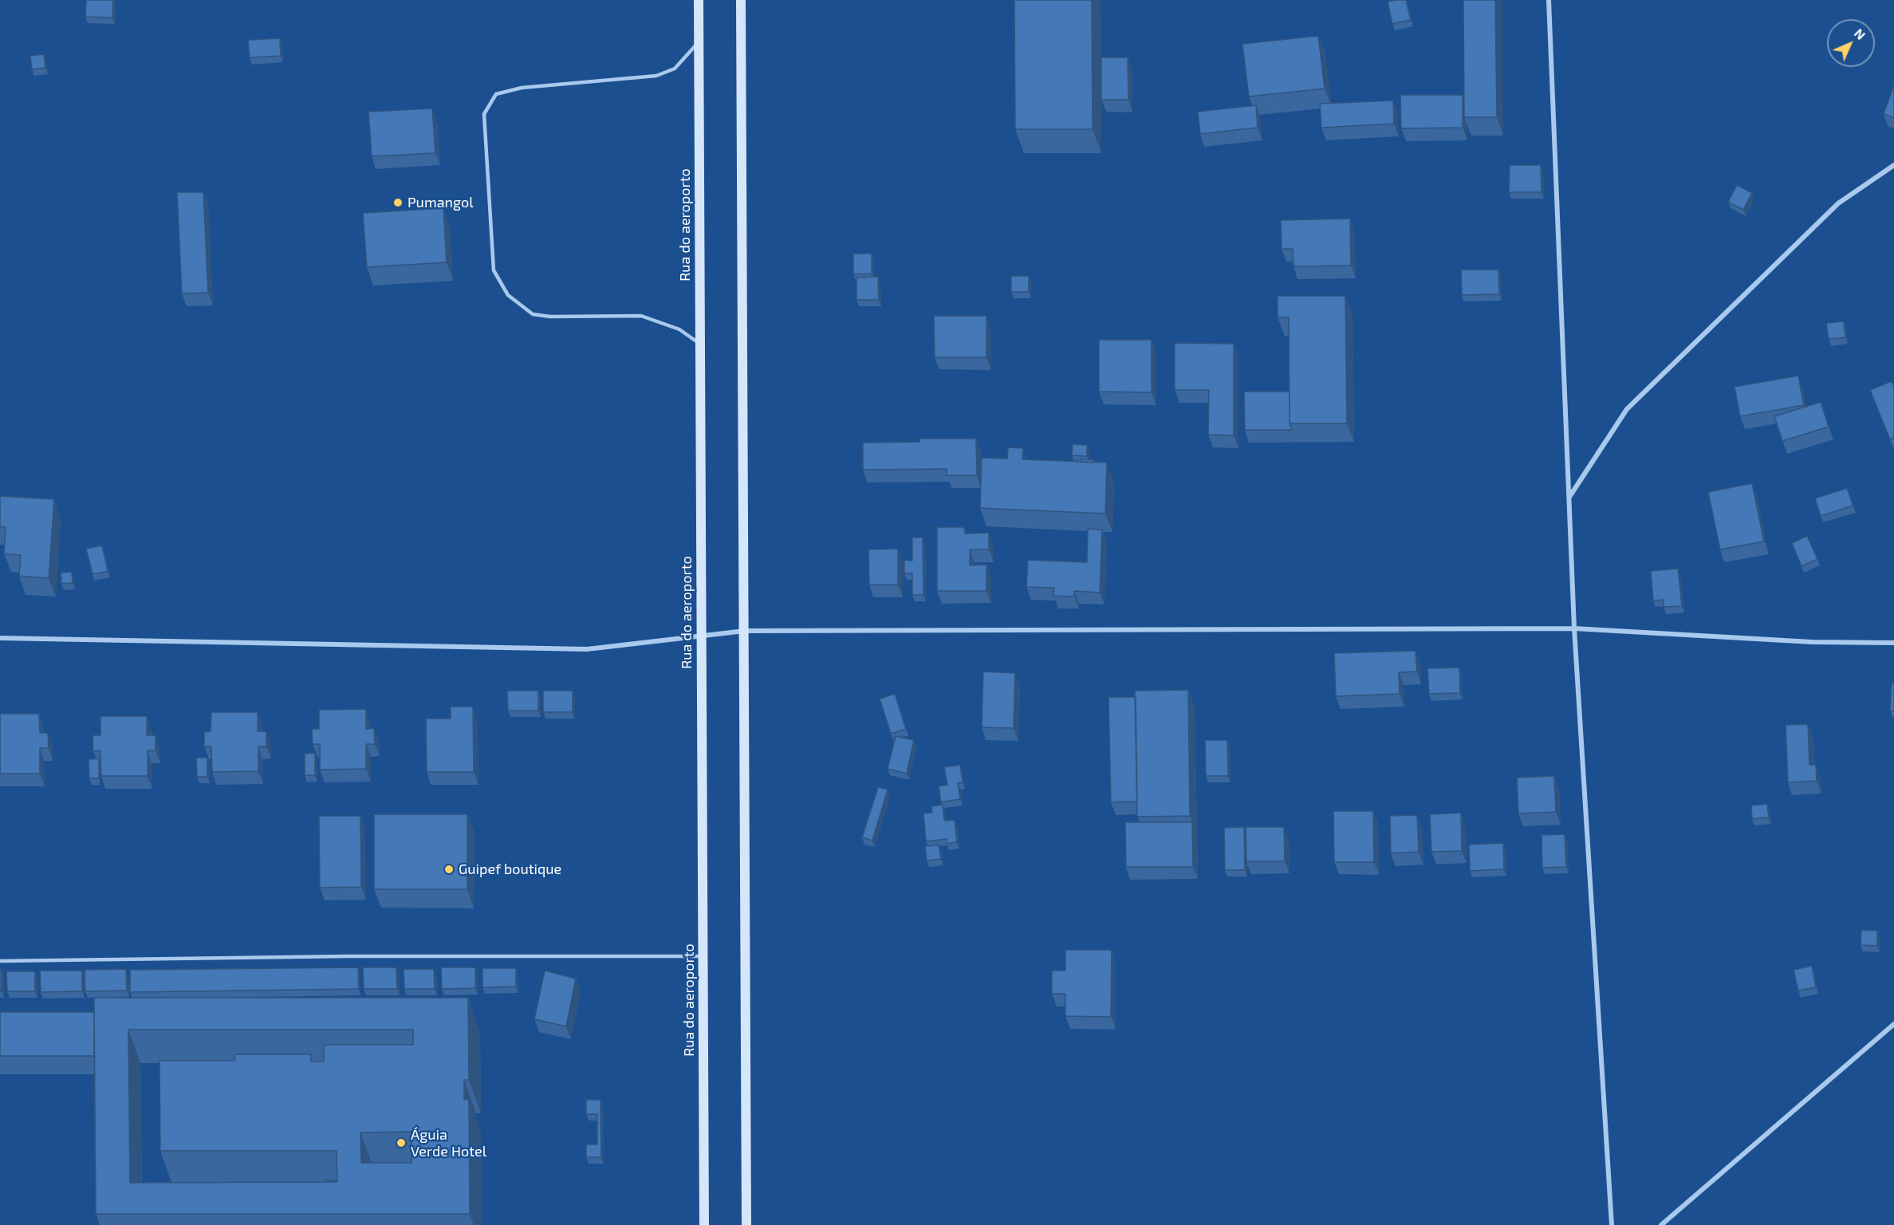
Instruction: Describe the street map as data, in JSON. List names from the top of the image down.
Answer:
{
  "streets": {
    "main road": ["Rua do aeroporto"]
  },
  "places": ["Pumangol", "Guipef boutique", "Águia Verde Hotel"],
  "north": "top right"
}
